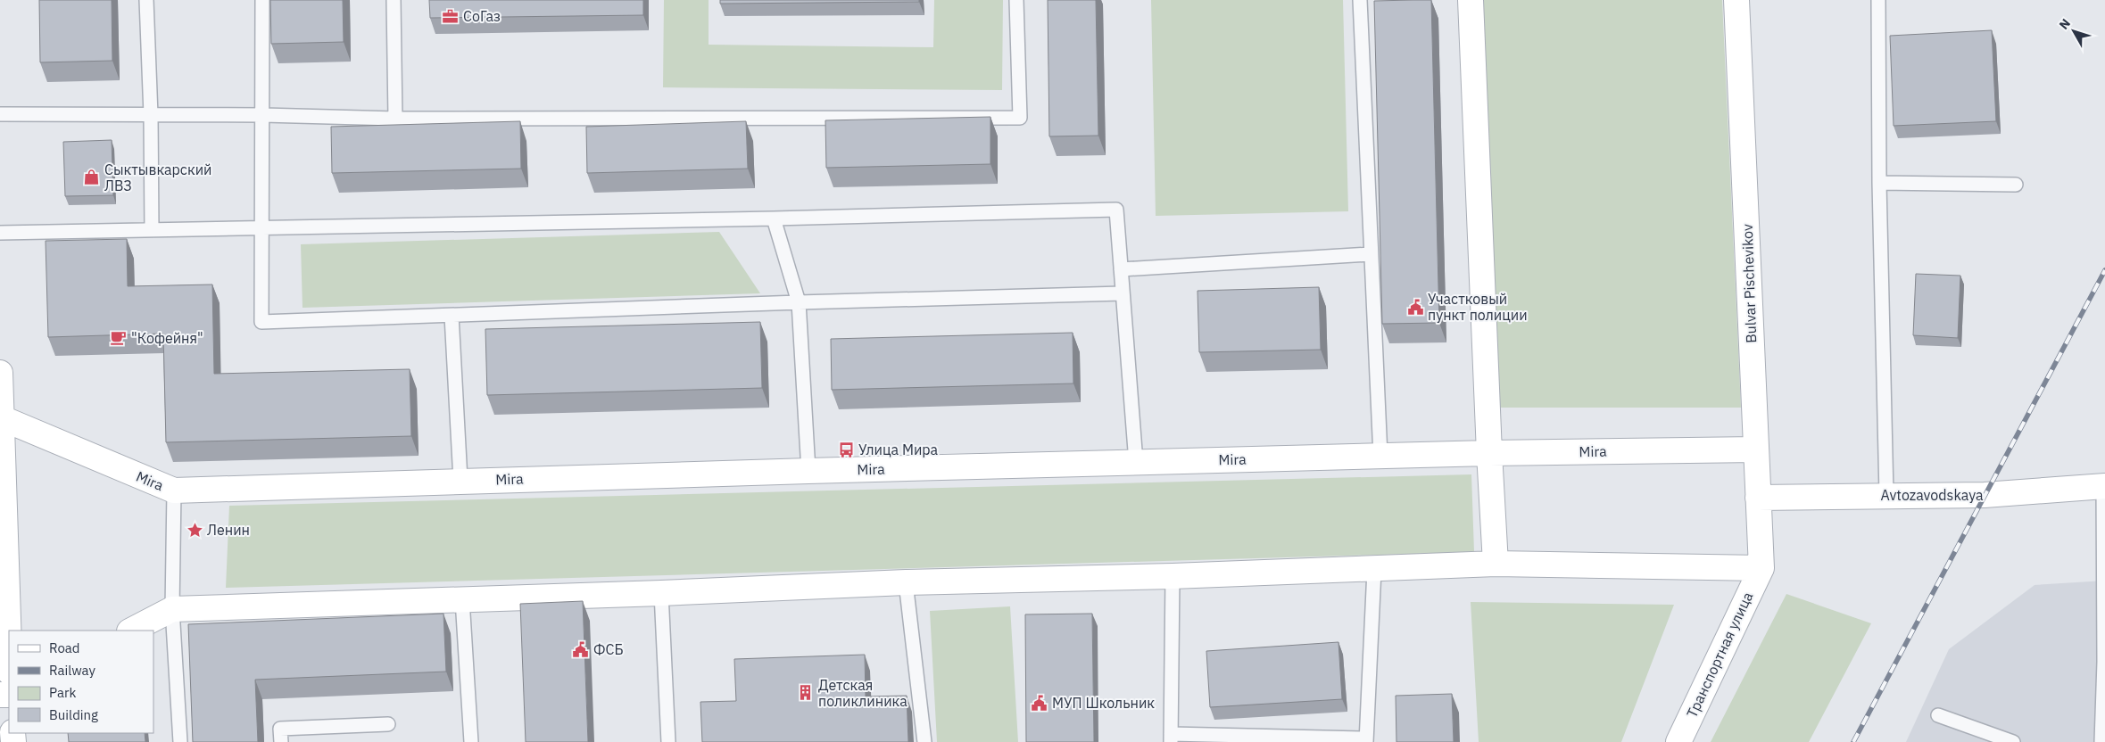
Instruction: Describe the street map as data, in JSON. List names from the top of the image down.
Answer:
{
  "streets": {
    "main road": [
      "Bulvar Pischevikov",
      "Mira",
      "Avtozavodskaya",
      "Транспортная улица"
    ]
  },
  "crossings": [
    ["Bulvar Pischevikov", "Mira"],
    ["Bulvar Pischevikov", "Avtozavodskaya"],
    ["Bulvar Pischevikov", "Транспортная улица"]
  ],
  "places": {
    "office": ["СоГаз"],
    "shop": ["Сыктывкарский ЛВЗ"],
    "public building": ["Участковый пункт полиции", "ФСБ", "МУП Школьник"],
    "cafe": ["\"Кофейня\""],
    "bus stop": ["Улица Мира"],
    "place": ["Ленин"],
    "building": ["Детская поликлиника"]
  },
  "legend": [
    "Road",
    "Railway",
    "Park",
    "Building"
  ],
  "north": "top left"
}
